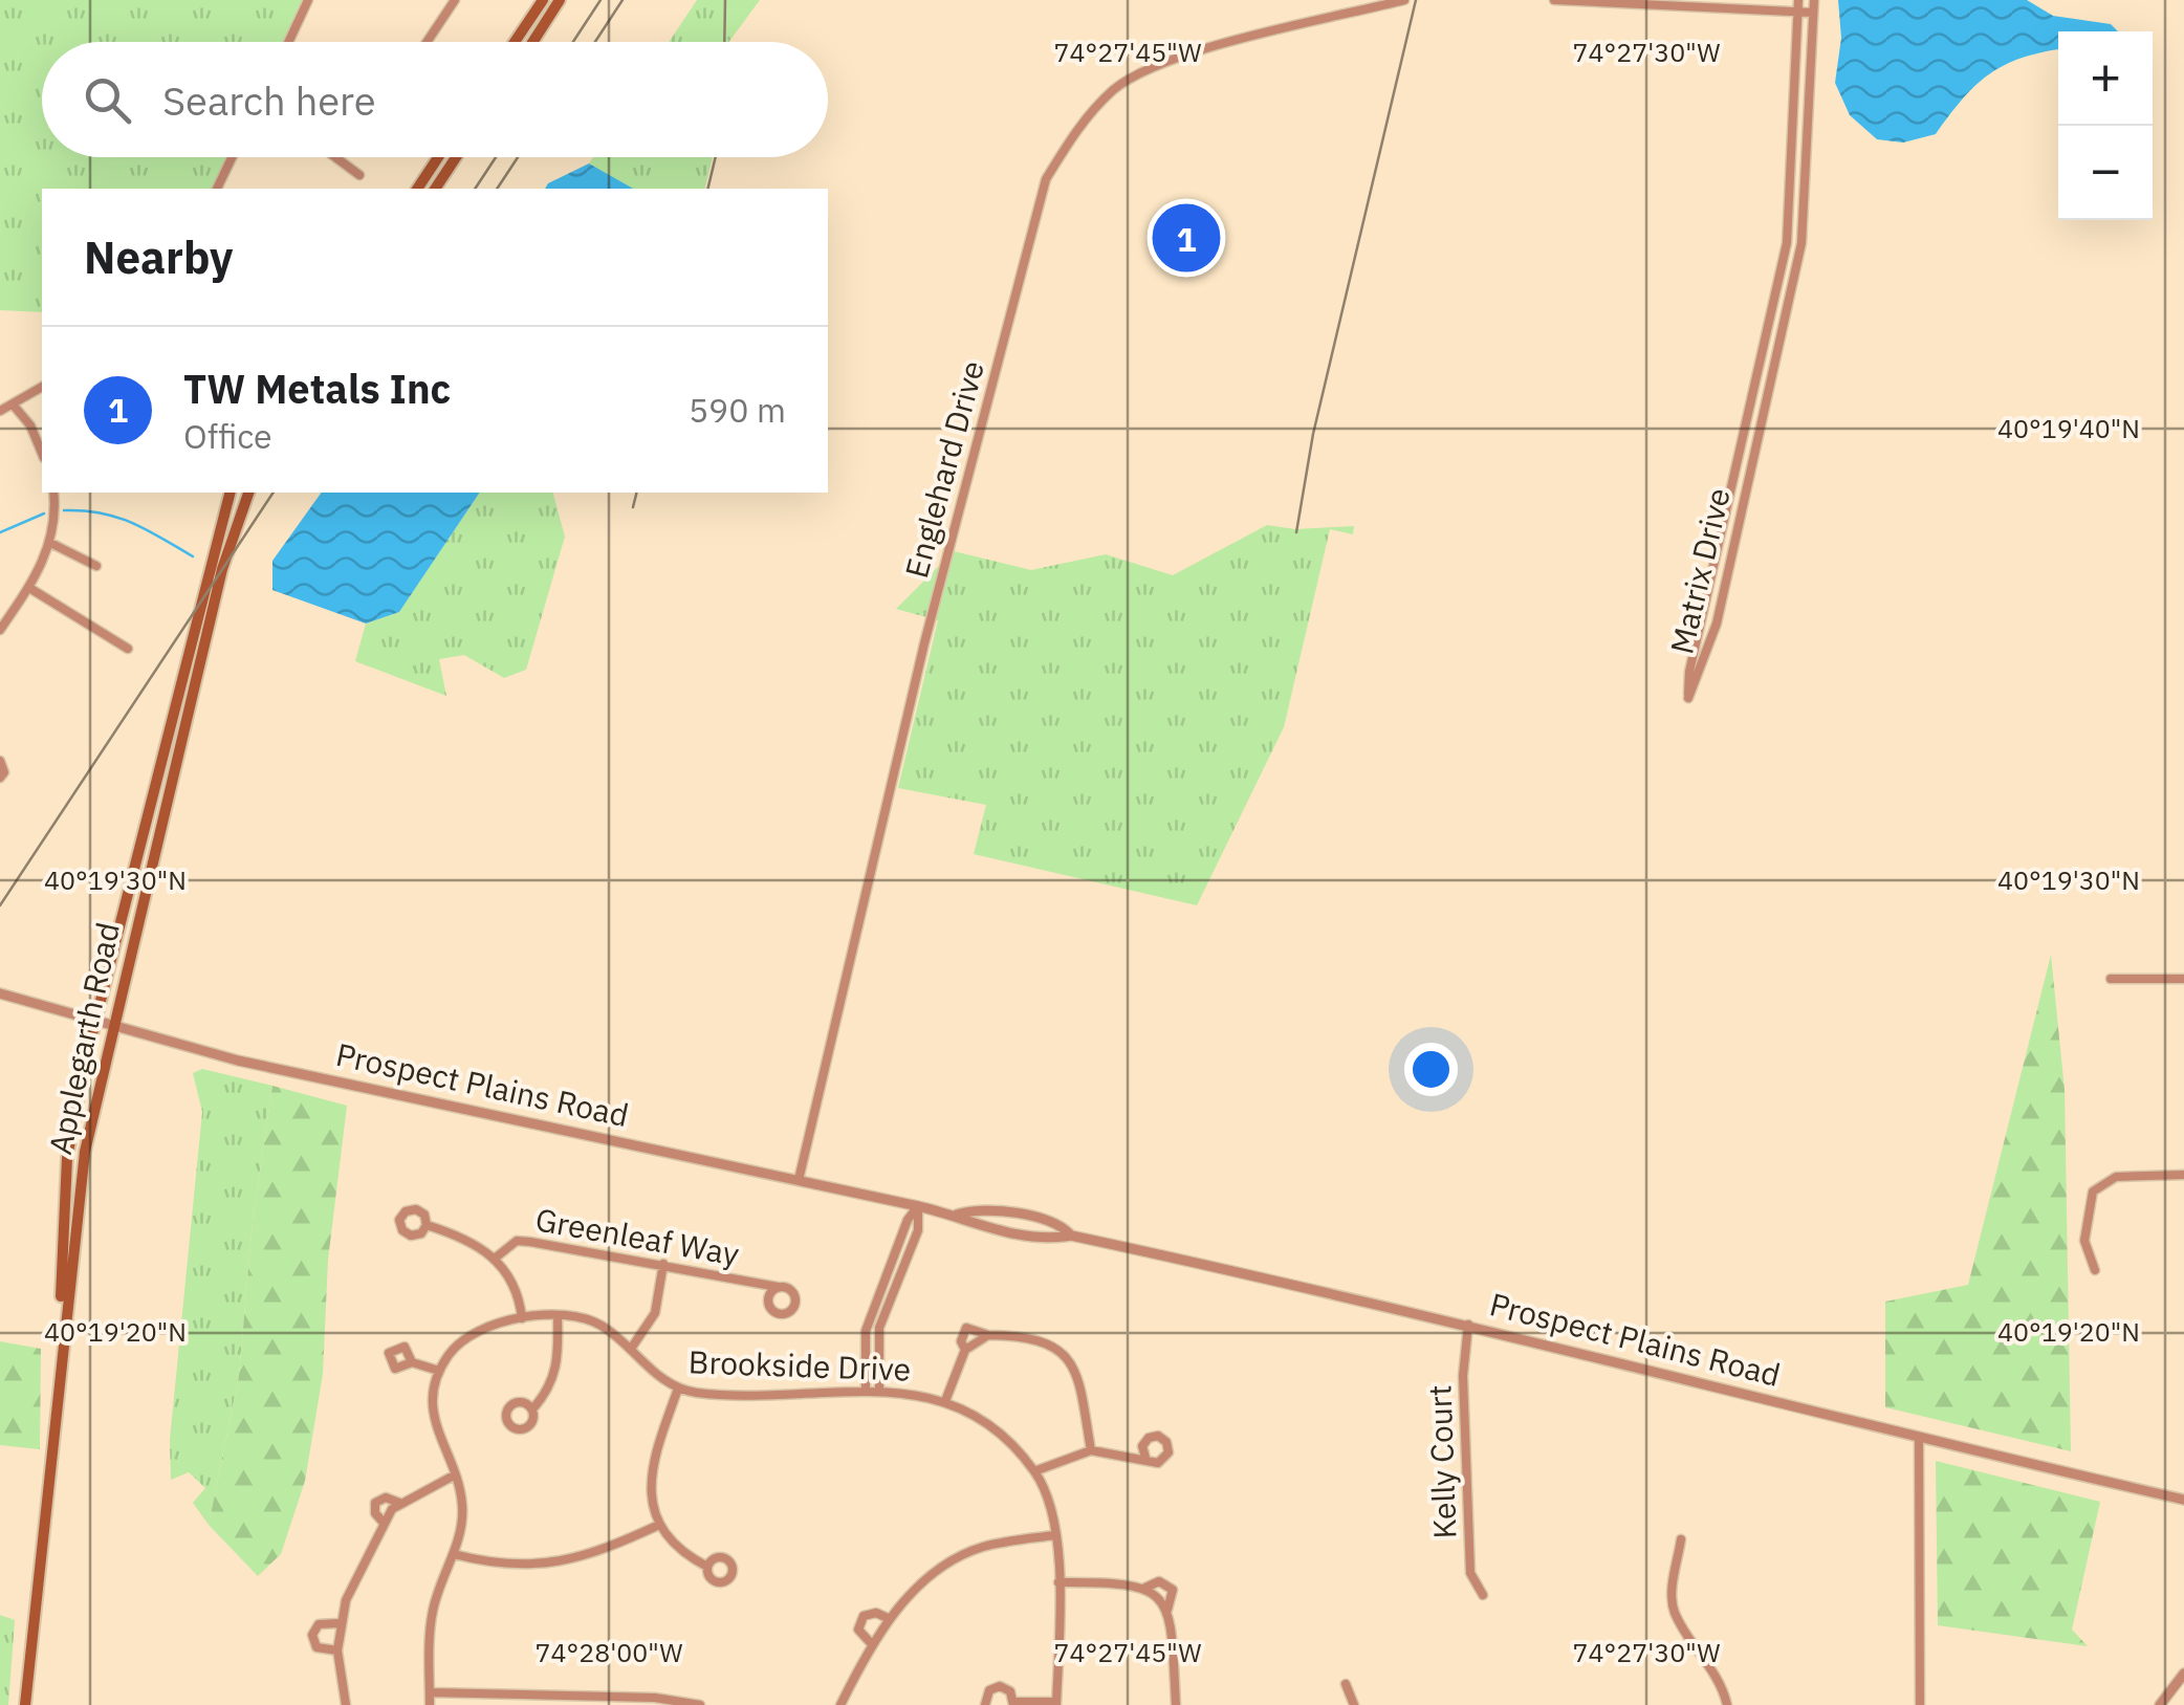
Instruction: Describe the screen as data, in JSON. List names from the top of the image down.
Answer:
{
  "streets": {
    "main road": ["Applegarth Road"],
    "street": [
      "Englehard Drive",
      "Matrix Drive",
      "Prospect Plains Road",
      "Greenleaf Way",
      "Brookside Drive",
      "Kelly Court"
    ]
  },
  "crossings": [
    ["Englehard Drive", "Prospect Plains Road"],
    ["Applegarth Road", "Prospect Plains Road"],
    ["Prospect Plains Road", "Kelly Court"]
  ],
  "page": {
    "map_buttons": ["+", "−"],
    "search": "Search here",
    "heading": "Nearby",
    "pins": "1",
    "list": [
      {
        "mark": "1",
        "name": "TW Metals Inc",
        "note": "Office",
        "value": "590 m"
      }
    ]
  },
  "coordinates": [
    "74°27'45\"W",
    "74°27'30\"W",
    "40°19'40\"N",
    "40°19'30\"N",
    "40°19'20\"N",
    "74°28'00\"W"
  ]
}
